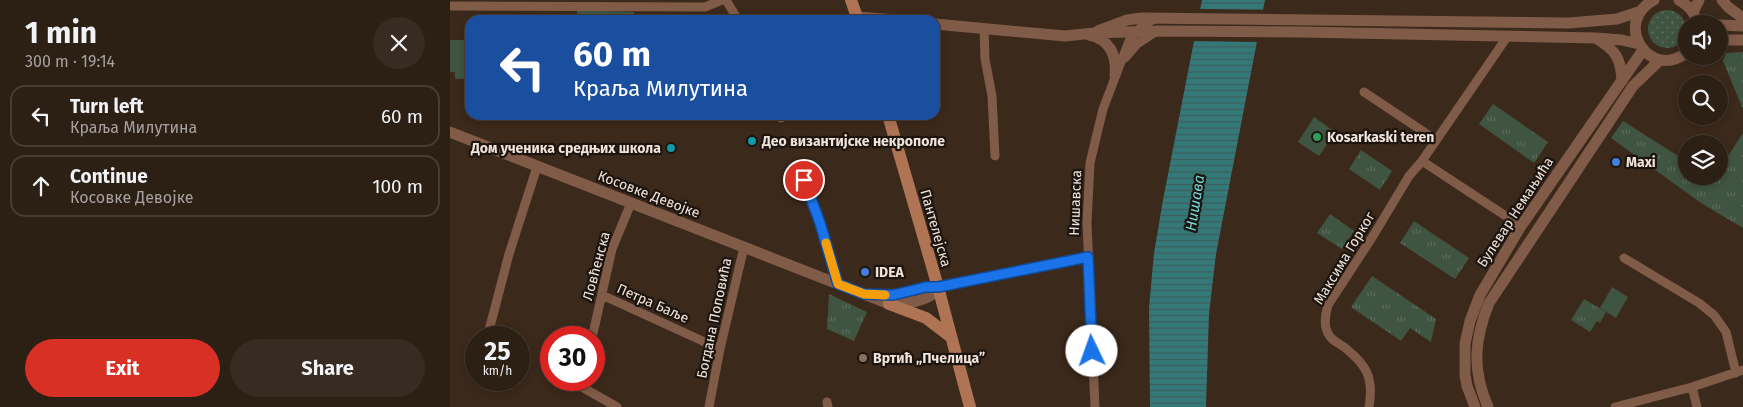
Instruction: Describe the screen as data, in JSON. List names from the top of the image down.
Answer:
{
  "streets": {
    "main road": ["Пантелејска"],
    "street": [
      "Косовке Девојке",
      "Нишавска",
      "Булевар Немањића",
      "Максима Горког",
      "Ловћенска",
      "Петра Баље",
      "Богдана Поповића"
    ]
  },
  "crossings": [
    ["Косовке Девојке", "Пантелејска"],
    ["Косовке Девојке", "Ловћенска"],
    ["Косовке Девојке", "Богдана Поповића"],
    ["Ловћенска", "Петра Баље"],
    ["Петра Баље", "Богдана Поповића"]
  ],
  "water": ["Нишава"],
  "places": [
    "Kosarkaski teren",
    "Део византијске некрополе",
    "Дом ученика средњих школа",
    "Maxi",
    "IDEA",
    "Вртић „Пчелица”"
  ],
  "page": {
    "heading": ["1 min", "300 m · 19:14"],
    "turn": ["60 m", "Краља Милутина"],
    "list": [
      {
        "name": "Turn left",
        "note": "Краља Милутина",
        "value": "60 m"
      },
      {
        "name": "Continue",
        "note": "Косовке Девојке",
        "value": "100 m"
      }
    ],
    "speed": "25 km/h",
    "limit": "30",
    "buttons": ["Exit", "Share"]
  }
}
